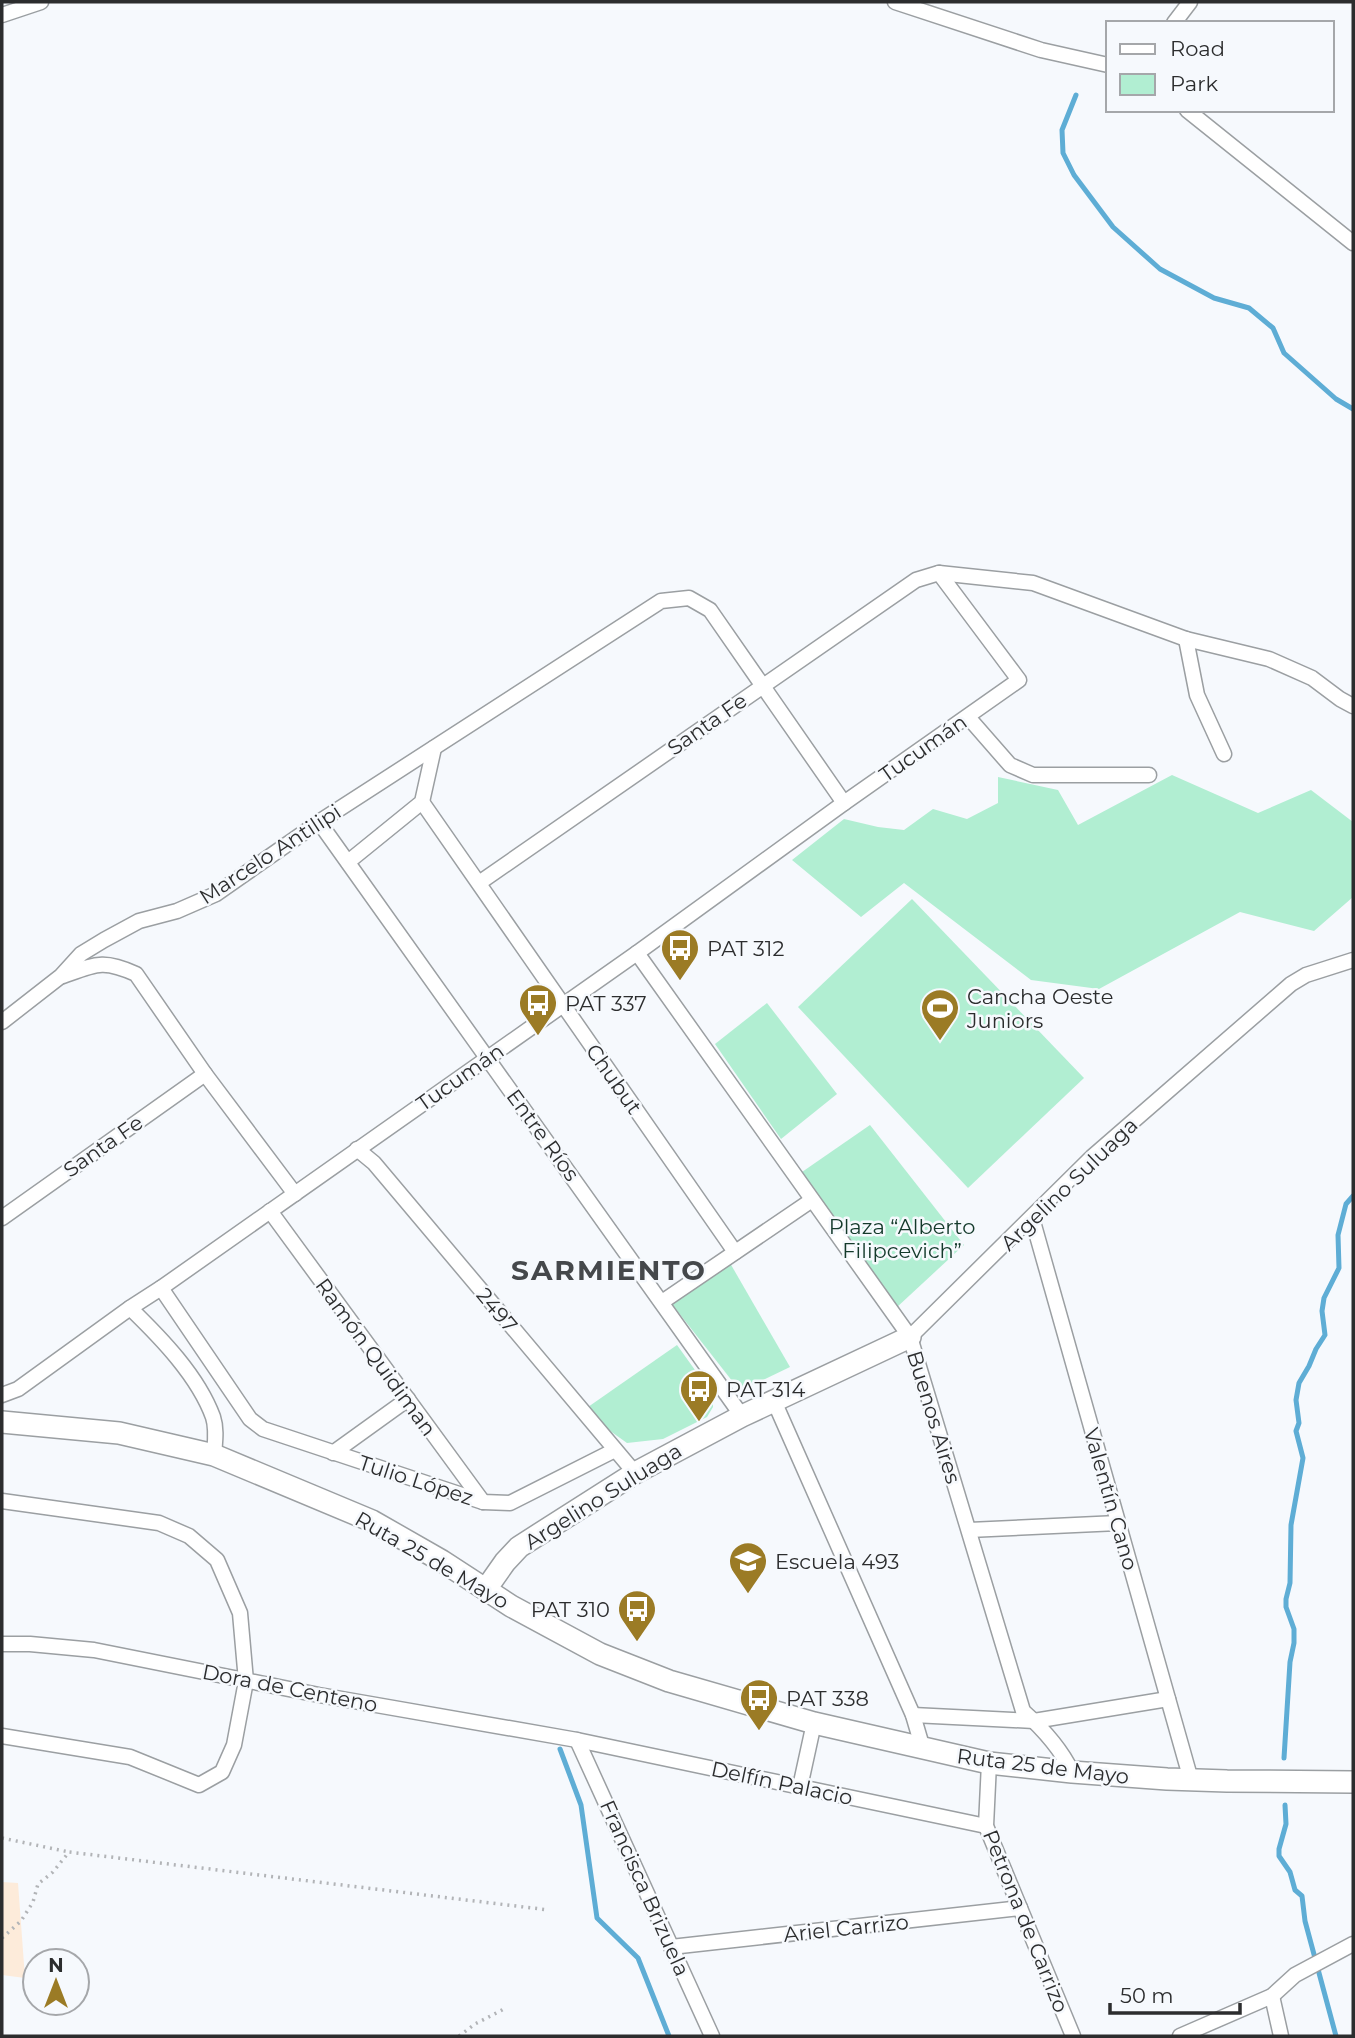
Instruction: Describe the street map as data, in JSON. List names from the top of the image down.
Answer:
{
  "streets": {
    "main road": ["Argelino Suluaga", "Ruta 25 de Mayo"],
    "street": [
      "Santa Fe",
      "Tucumán",
      "Marcelo Antilipi",
      "Chubut",
      "Entre Ríos",
      "2497",
      "Ramón Quidiman",
      "Buenos Aires",
      "Tulio López",
      "Valentín Cano",
      "Dora de Centeno",
      "Delfín Palacio",
      "Francisca Brizuela",
      "Petrona de Carrizo",
      "Ariel Carrizo"
    ]
  },
  "crossings": [
    ["Santa Fe", "Tucumán"],
    ["Santa Fe", "Marcelo Antilipi"],
    ["Santa Fe", "Chubut"],
    ["Tucumán", "Chubut"],
    ["Tucumán", "Entre Ríos"],
    ["Tucumán", "2497"],
    ["Tucumán", "Ramón Quidiman"],
    ["Tucumán", "Buenos Aires"],
    ["Tucumán", "Tulio López"],
    ["Marcelo Antilipi", "Entre Ríos"],
    ["Entre Ríos", "Argelino Suluaga"],
    ["Argelino Suluaga", "2497"],
    ["Argelino Suluaga", "Buenos Aires"],
    ["Argelino Suluaga", "Valentín Cano"],
    ["Argelino Suluaga", "Ruta 25 de Mayo"],
    ["2497", "Tulio López"],
    ["Ramón Quidiman", "Tulio López"],
    ["Buenos Aires", "Ruta 25 de Mayo"],
    ["Valentín Cano", "Ruta 25 de Mayo"],
    ["Ruta 25 de Mayo", "Petrona de Carrizo"],
    ["Dora de Centeno", "Delfín Palacio"],
    ["Dora de Centeno", "Francisca Brizuela"],
    ["Delfín Palacio", "Francisca Brizuela"],
    ["Delfín Palacio", "Petrona de Carrizo"],
    ["Francisca Brizuela", "Ariel Carrizo"],
    ["Petrona de Carrizo", "Ariel Carrizo"]
  ],
  "districts": ["SARMIENTO"],
  "parks": ["Plaza “Alberto Filipcevich”"],
  "places": {
    "bus stop": [
      "PAT 312",
      "PAT 337",
      "PAT 314",
      "PAT 310",
      "PAT 338"
    ],
    "sports": ["Cancha Oeste Juniors"],
    "school or university": ["Escuela 493"]
  },
  "legend": ["Road", "Park"],
  "scale_bar": "50 m",
  "north": "top"
}
